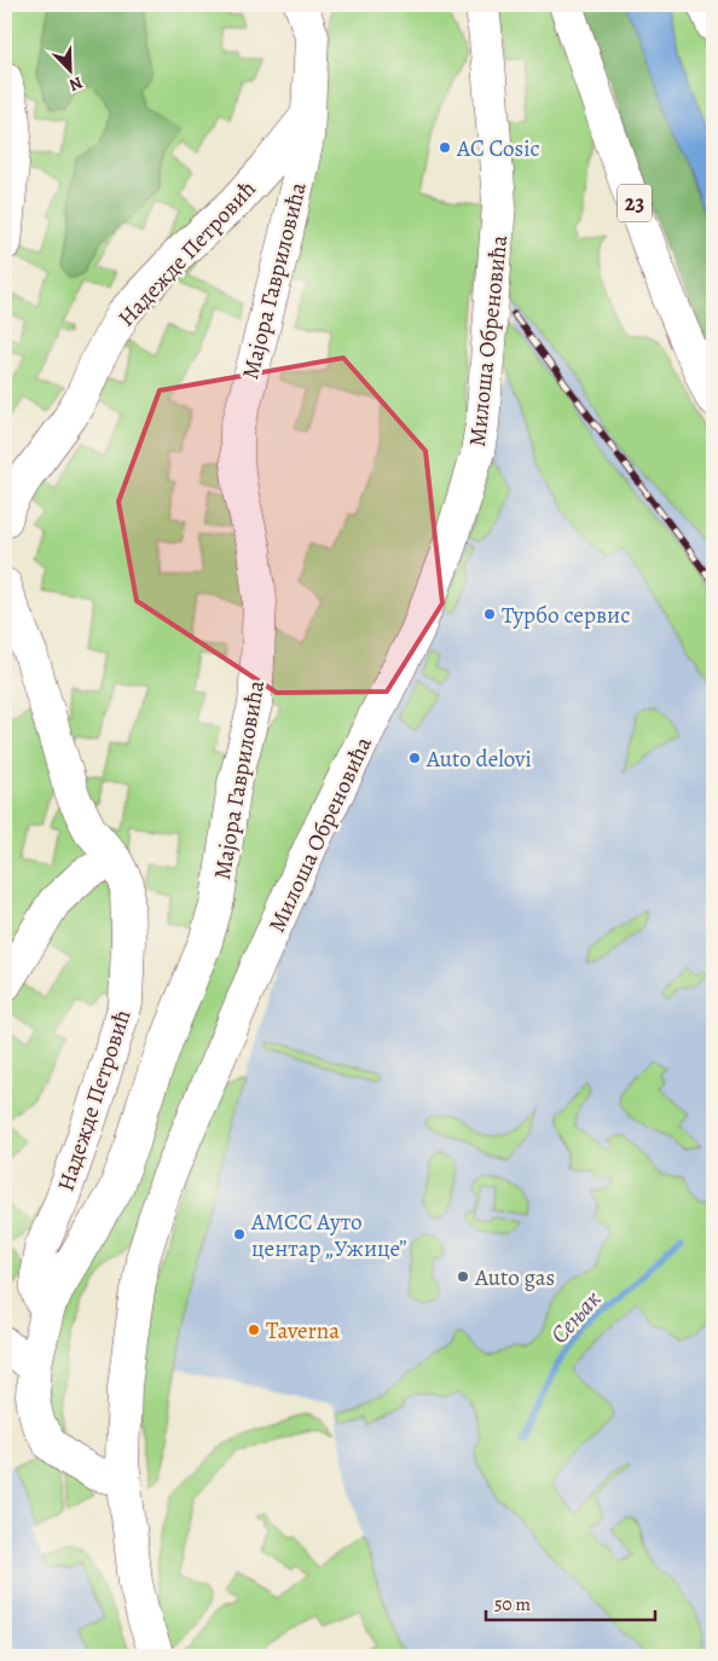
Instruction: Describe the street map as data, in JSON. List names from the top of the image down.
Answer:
{
  "streets": {
    "street": [
      "23",
      "Надежде Петровић",
      "Мајора Гавриловића",
      "Милоша Обреновића"
    ]
  },
  "crossings": [
    ["Надежде Петровић", "Мајора Гавриловића"],
    ["Мајора Гавриловића", "Милоша Обреновића"]
  ],
  "water": ["Сењак"],
  "places": [
    "AC Cosic",
    "Турбо сервис",
    "Auto delovi",
    "АМСС Ауто центар „Ужице”",
    "Auto gas",
    "Taverna"
  ],
  "scale_bar": "50 m",
  "north": "bottom right"
}
